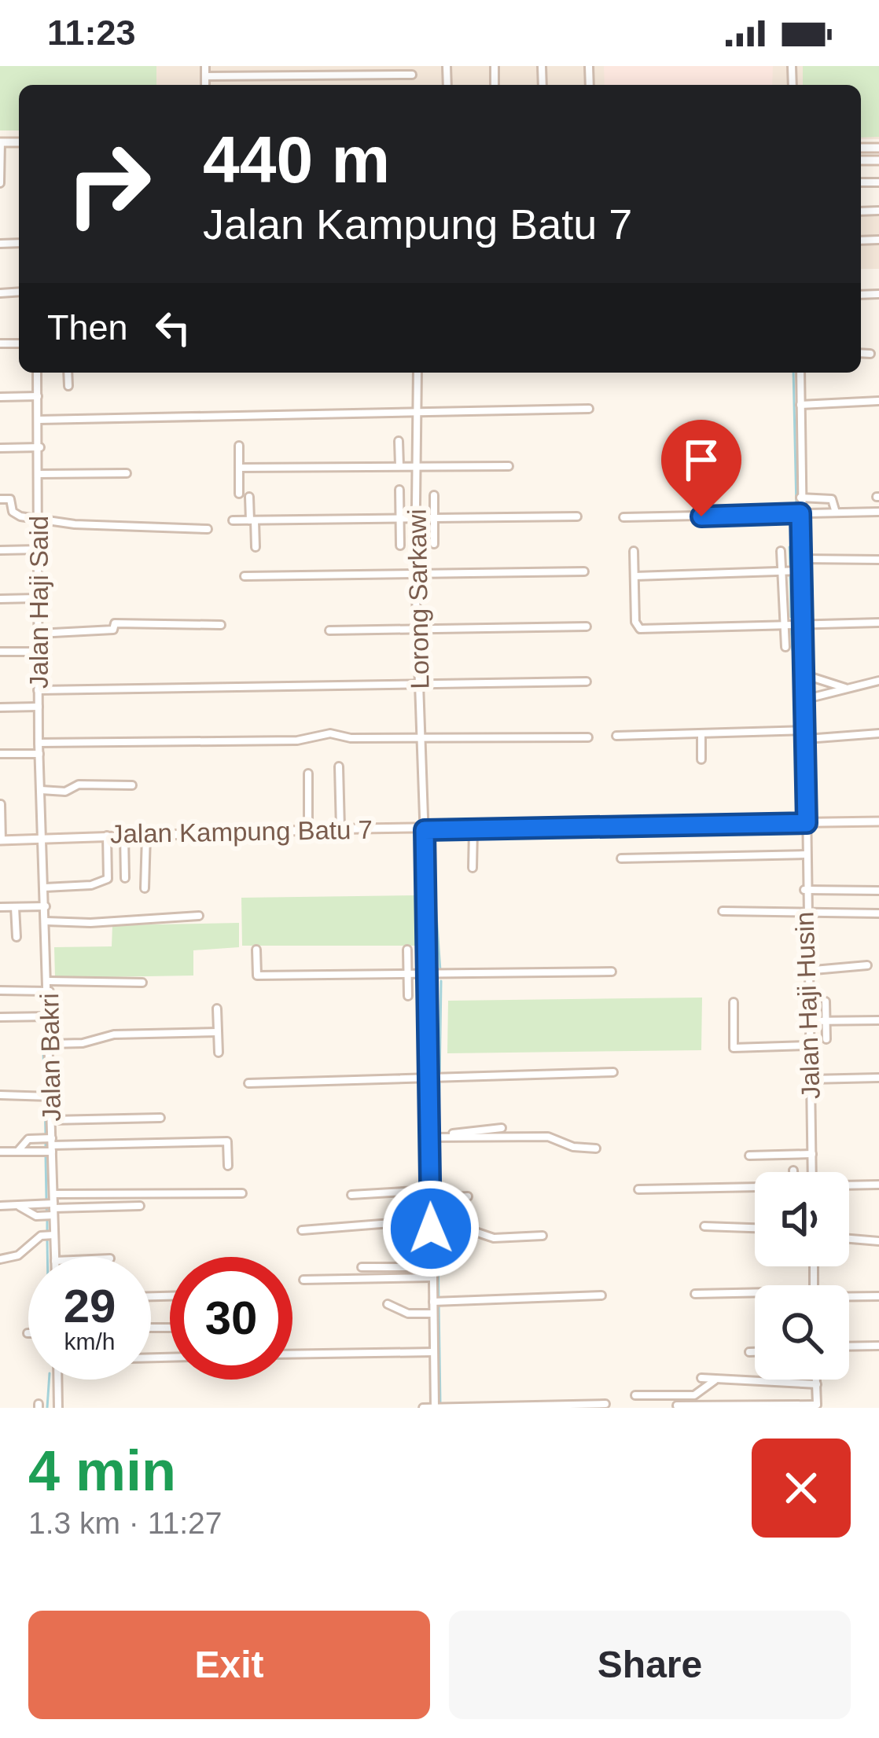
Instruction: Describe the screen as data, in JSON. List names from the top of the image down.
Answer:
{
  "streets": {
    "street": [
      "Lorong Sarkawi",
      "Jalan Haji Said",
      "Jalan Kampung Batu 7",
      "Jalan Haji Husin",
      "Jalan Bakri"
    ]
  },
  "crossings": [
    ["Lorong Sarkawi", "Jalan Kampung Batu 7"],
    ["Jalan Haji Said", "Jalan Kampung Batu 7"],
    ["Jalan Haji Said", "Jalan Bakri"],
    ["Jalan Kampung Batu 7", "Jalan Haji Husin"],
    ["Jalan Kampung Batu 7", "Jalan Bakri"]
  ],
  "page": {
    "status": "11:23",
    "turn": ["440 m", "Jalan Kampung Batu 7"],
    "then": "Then",
    "speed": "29 km/h",
    "limit": "30",
    "heading": ["4 min", "1.3 km · 11:27"],
    "buttons": ["Exit", "Share"]
  }
}
